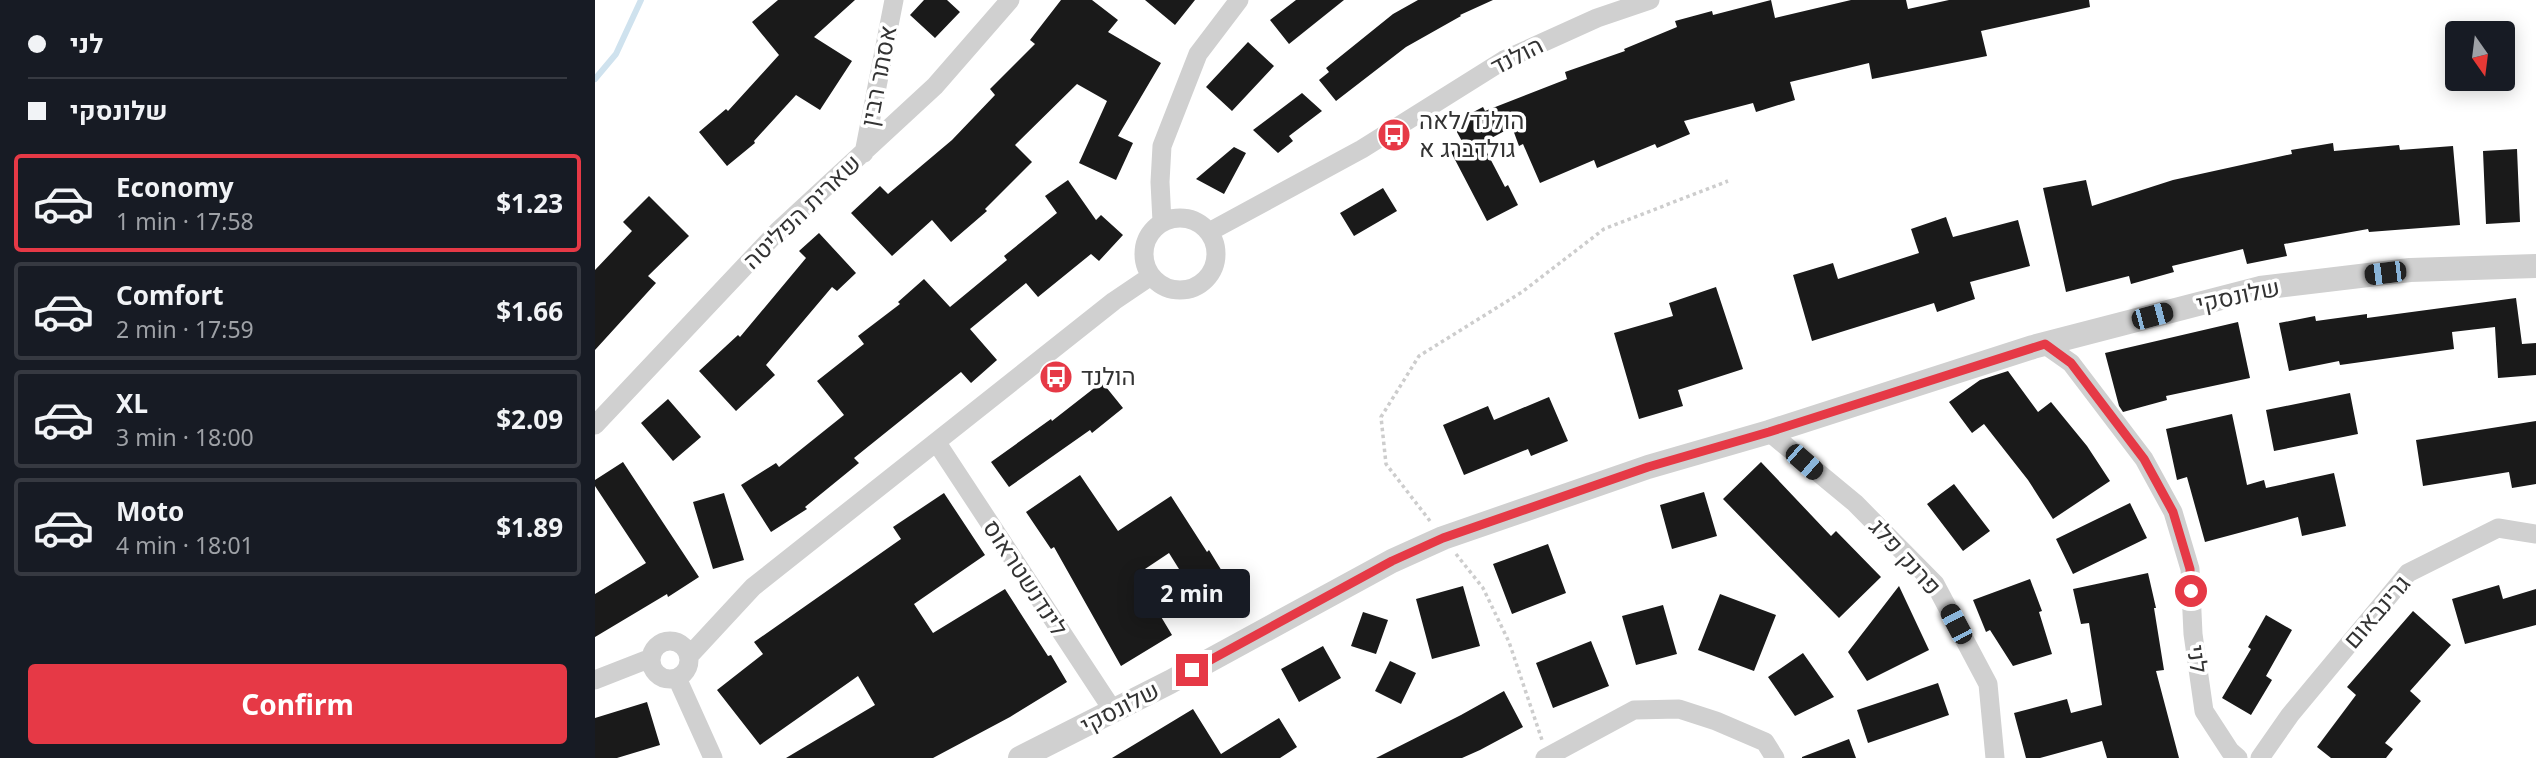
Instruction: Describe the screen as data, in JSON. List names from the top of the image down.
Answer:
{
  "streets": {
    "street": [
      "הולנד",
      "אסתר רבין",
      "שארית הפליטה",
      "שלונסקי",
      "פרנק פלג",
      "לינדנשטראוס",
      "גרינבאום",
      "לני"
    ]
  },
  "crossings": [
    ["אסתר רבין", "שארית הפליטה"],
    ["שלונסקי", "פרנק פלג"],
    ["שלונסקי", "לינדנשטראוס"],
    ["שלונסקי", "לני"]
  ],
  "places": {
    "bus stop": ["הולנד/לאה גולדברג א", "הולנד"]
  },
  "north": "bottom",
  "page": {
    "banner": ["לני", "שלונסקי"],
    "list": [
      {
        "name": "Economy",
        "note": "1 min · 17:58",
        "value": "$1.23"
      },
      {
        "name": "Comfort",
        "note": "2 min · 17:59",
        "value": "$1.66"
      },
      {
        "name": "XL",
        "note": "3 min · 18:00",
        "value": "$2.09"
      },
      {
        "name": "Moto",
        "note": "4 min · 18:01",
        "value": "$1.89"
      }
    ],
    "bubble": "2 min",
    "buttons": "Confirm"
  }
}
